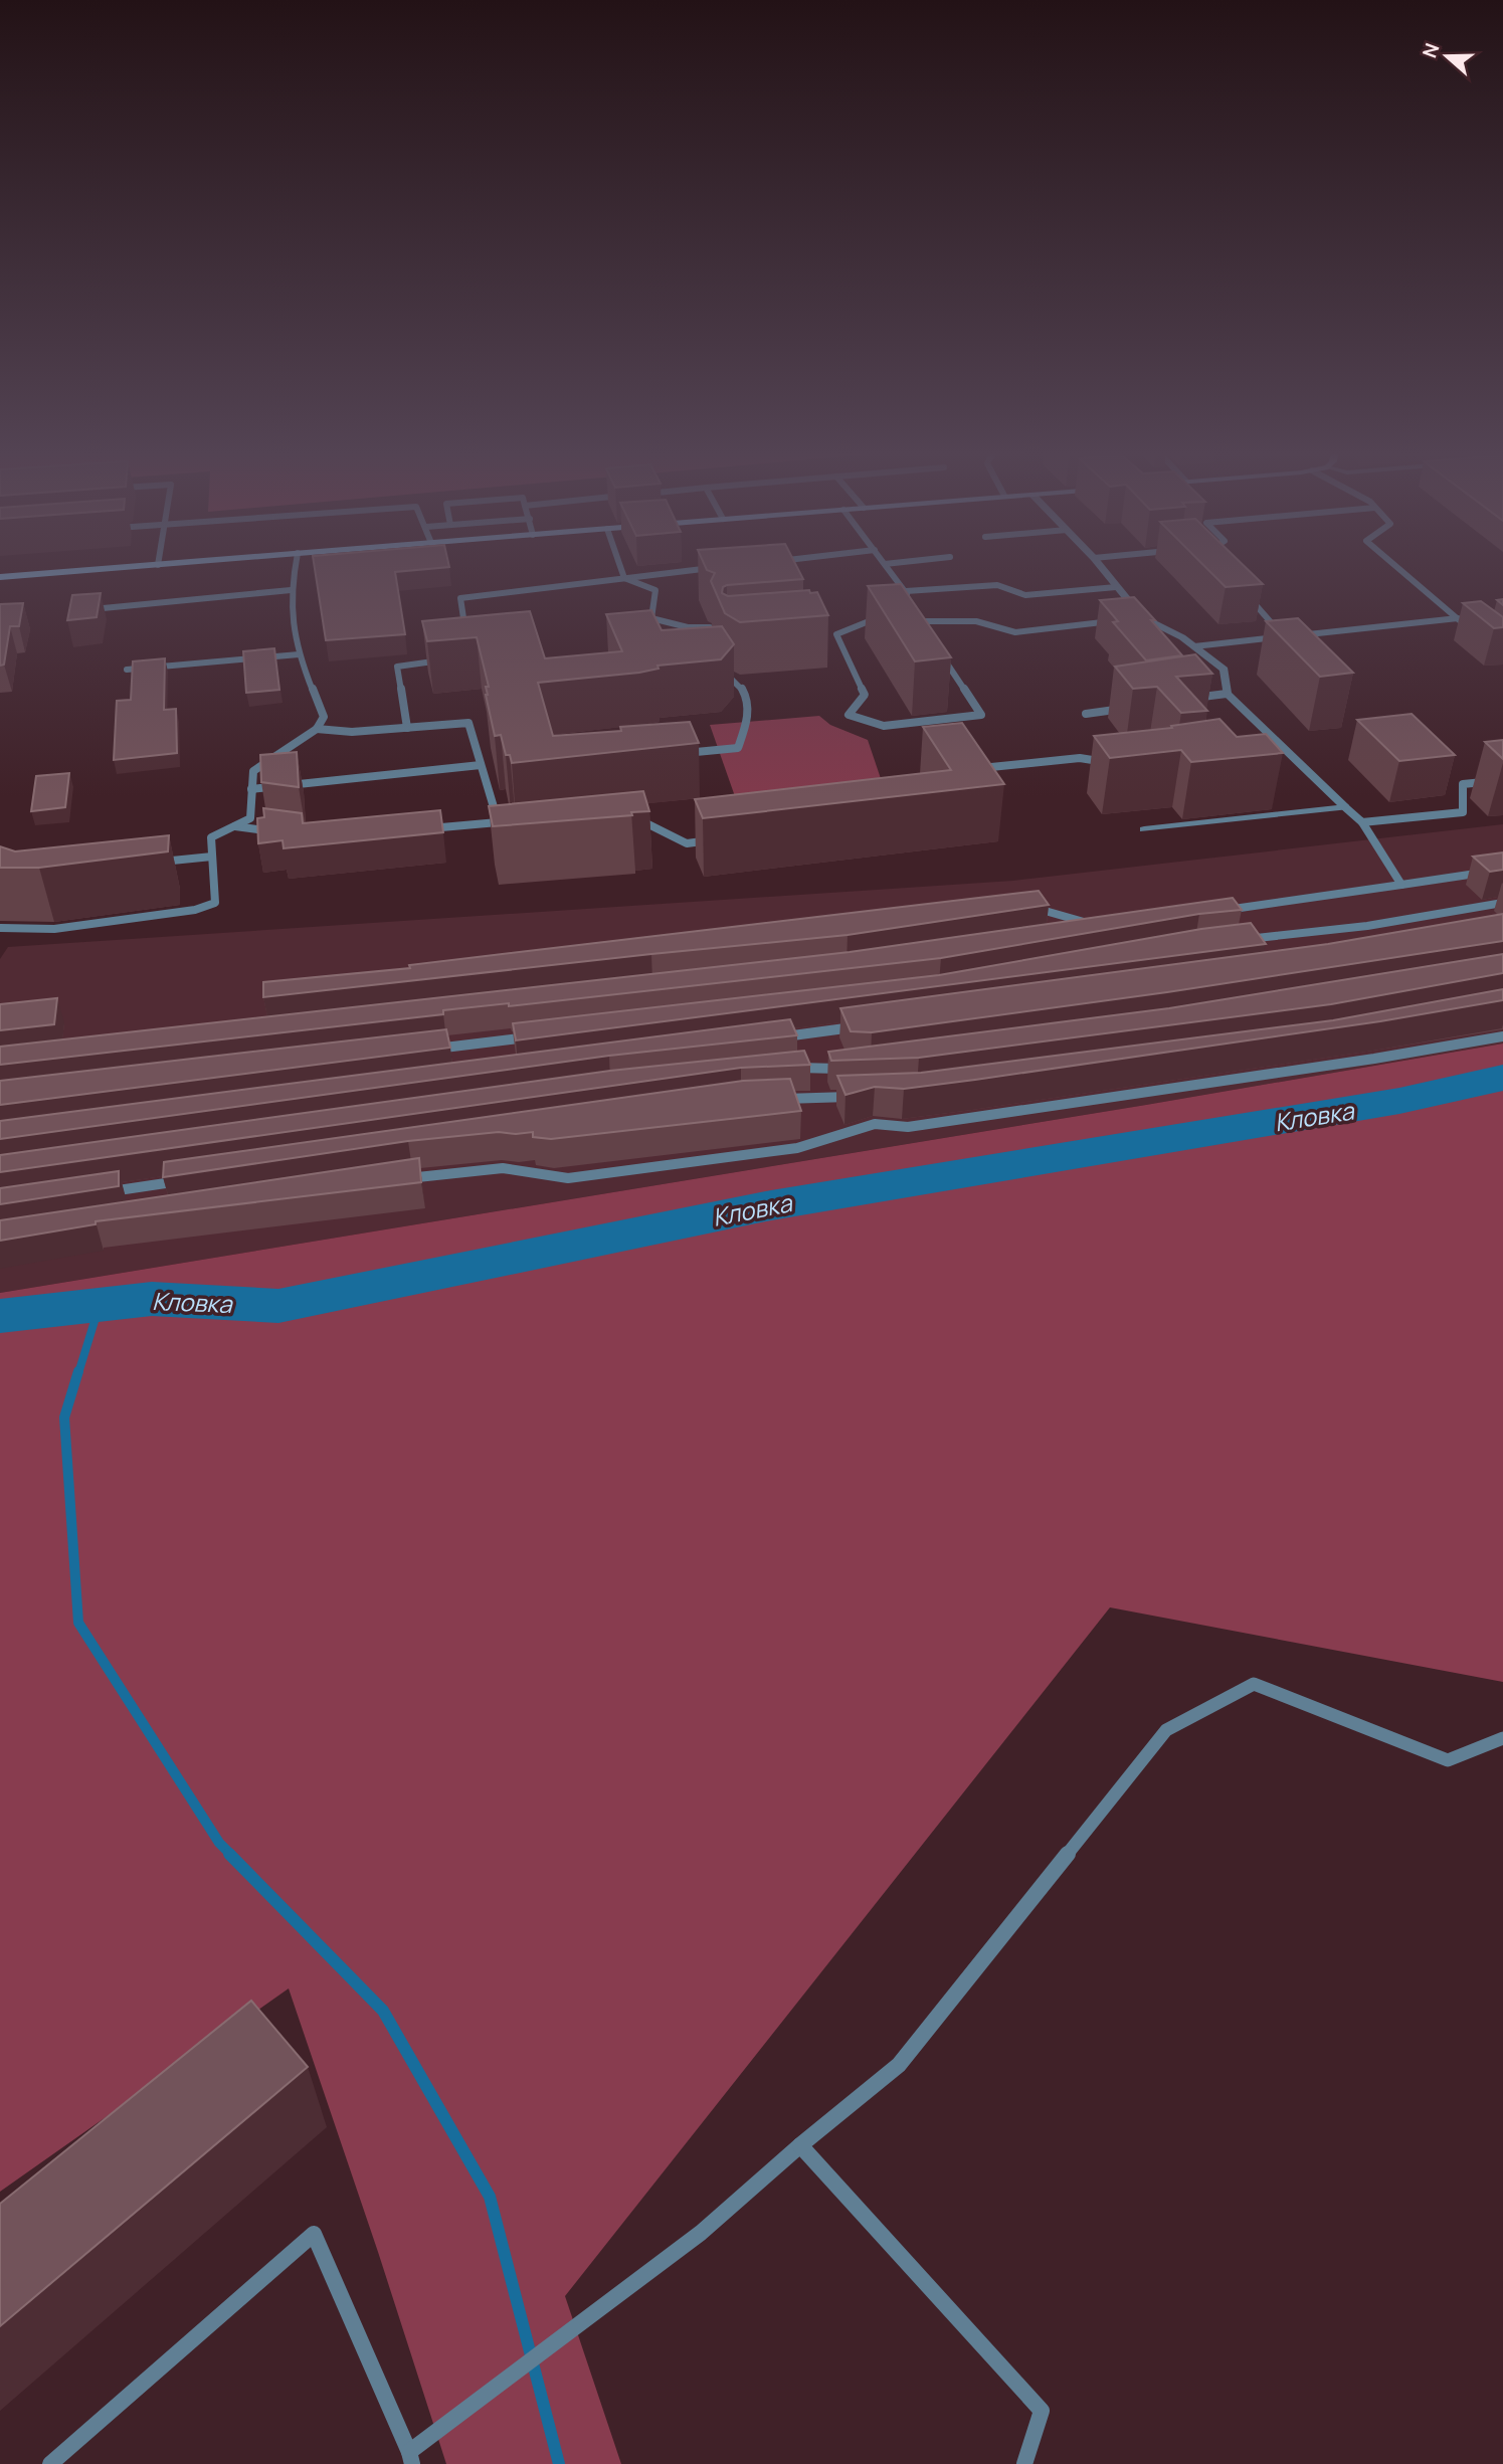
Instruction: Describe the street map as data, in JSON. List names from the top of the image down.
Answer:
{
  "water": ["Кловка"],
  "north": "left"
}
